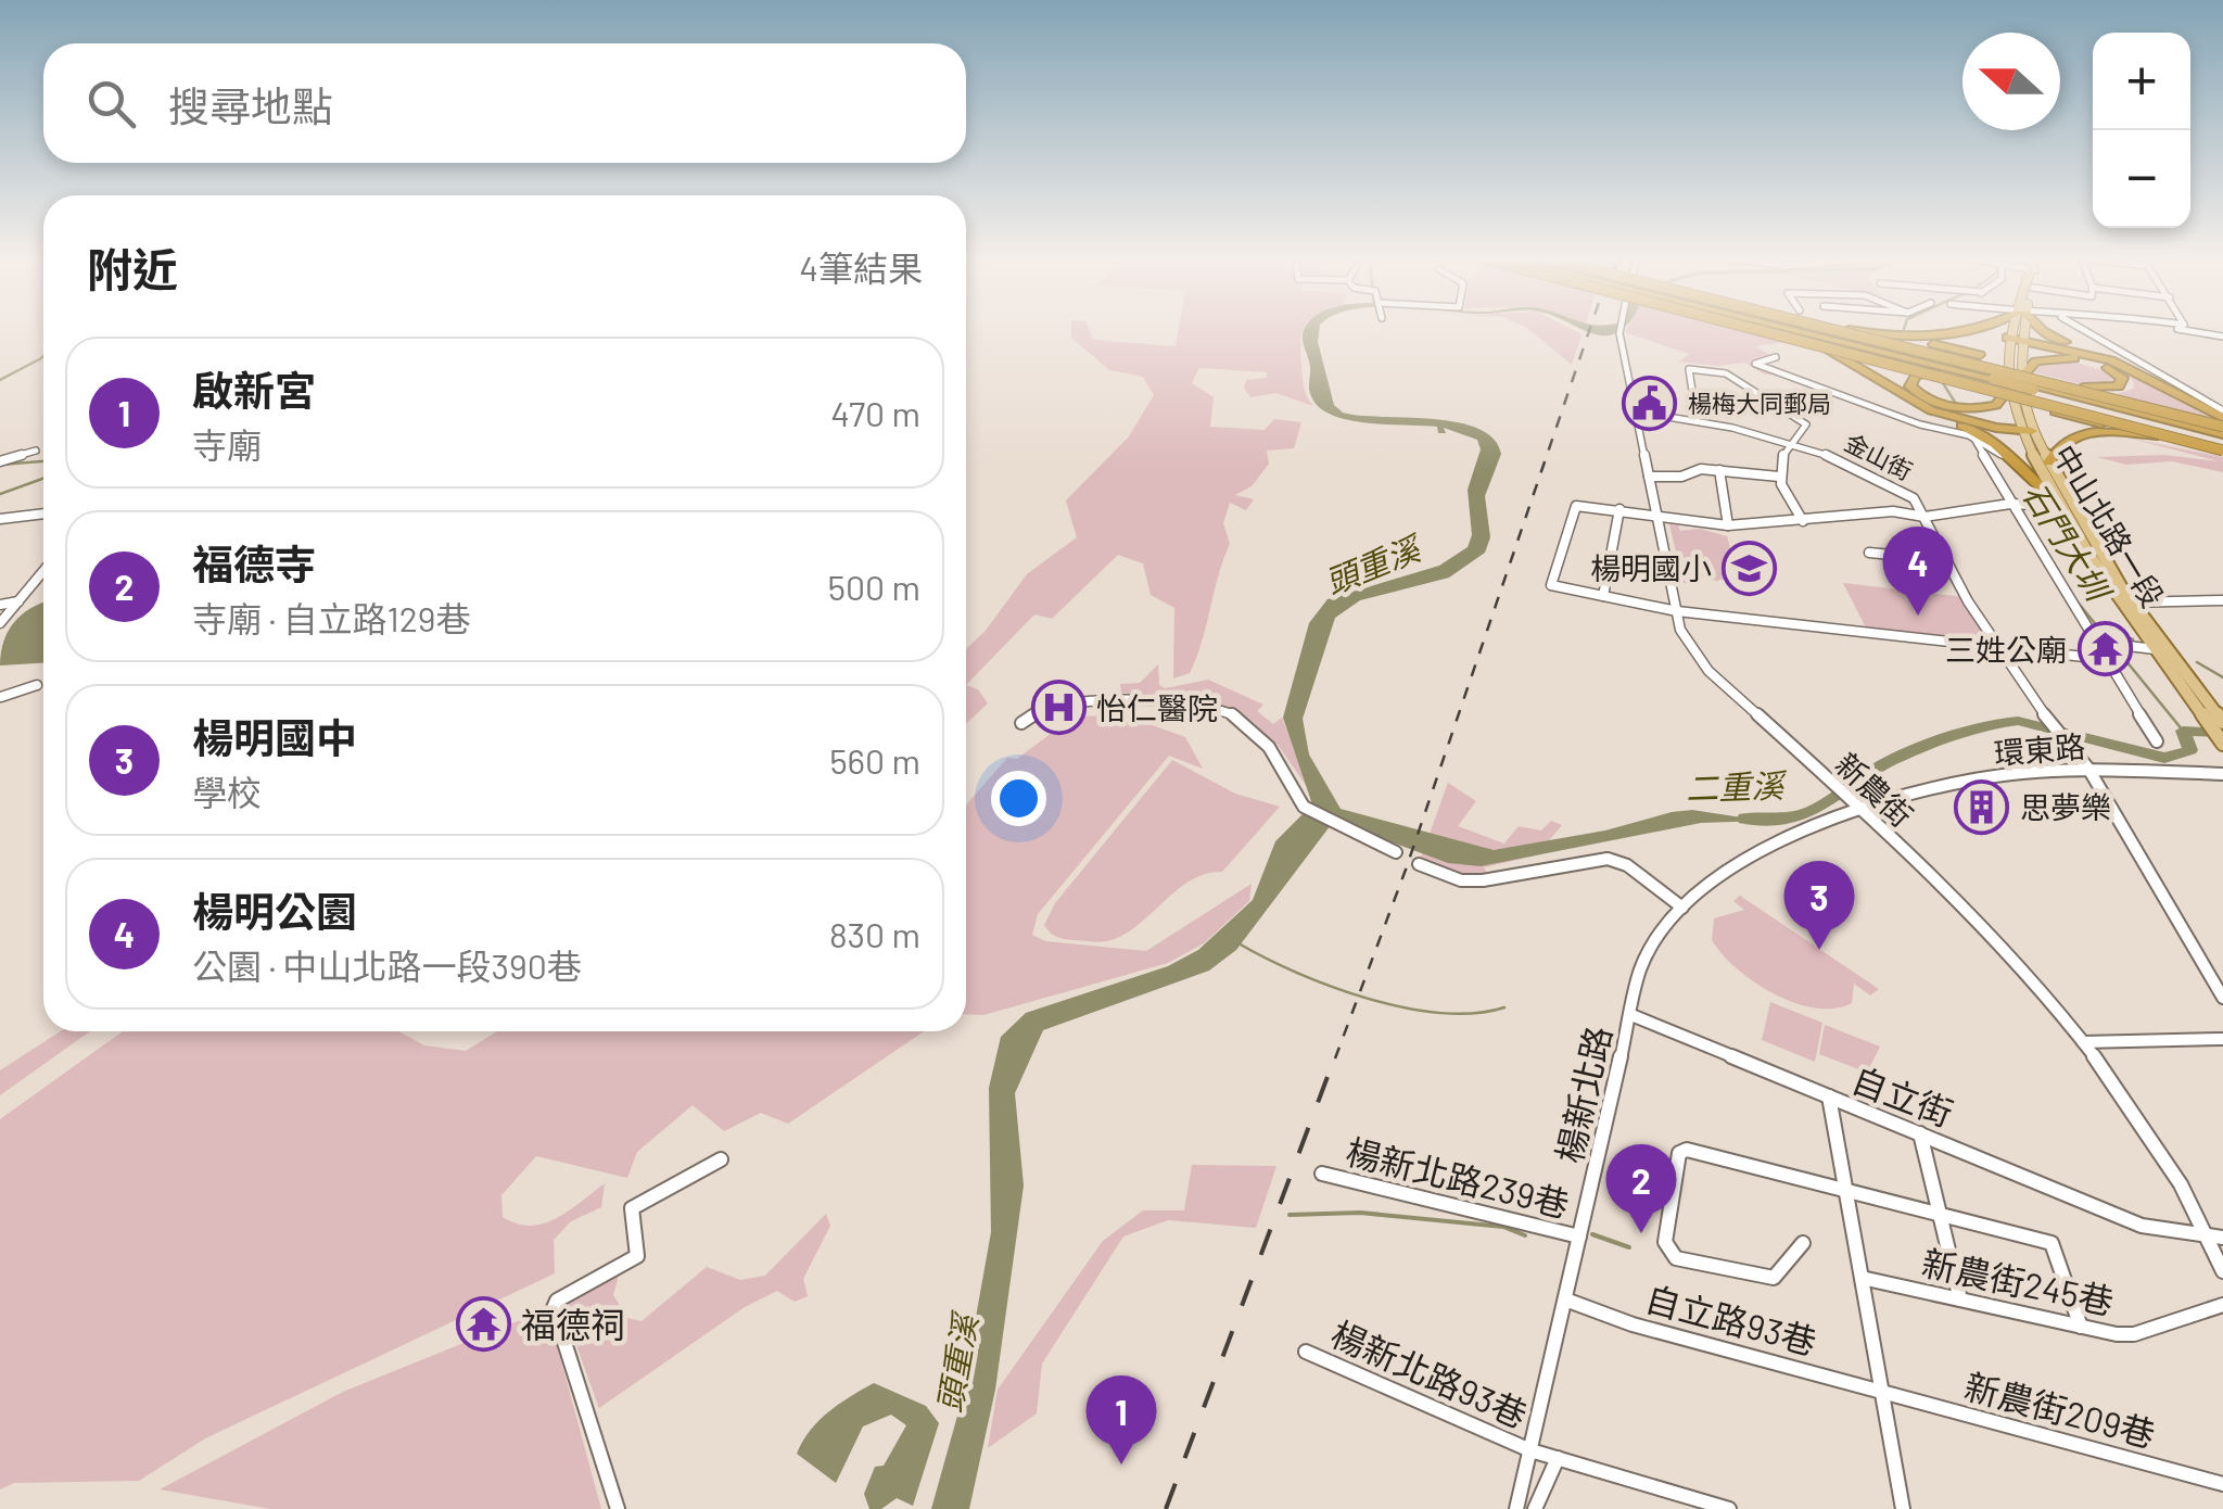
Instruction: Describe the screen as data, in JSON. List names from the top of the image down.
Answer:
{
  "streets": {
    "main road": ["中山北路一段"],
    "street": [
      "金山街",
      "環東路",
      "新農街",
      "楊新北路",
      "自立街",
      "楊新北路239巷",
      "新農街245巷",
      "自立路93巷",
      "楊新北路93巷",
      "新農街209巷"
    ]
  },
  "crossings": [
    ["金山街", "環東路"],
    ["金山街", "新農街"],
    ["環東路", "新農街"],
    ["環東路", "楊新北路"],
    ["新農街", "楊新北路"],
    ["新農街", "自立街"],
    ["楊新北路", "楊新北路239巷"],
    ["楊新北路", "自立路93巷"],
    ["楊新北路", "楊新北路93巷"],
    ["自立街", "新農街245巷"],
    ["自立街", "自立路93巷"],
    ["自立街", "新農街209巷"],
    ["自立路93巷", "新農街209巷"]
  ],
  "water": ["石門大圳", "頭重溪", "二重溪"],
  "places": {
    "public building": ["楊梅大同郵局"],
    "school or university": ["楊明國小"],
    "temple": ["三姓公廟", "福德祠"],
    "hospital": ["怡仁醫院"],
    "building": ["思夢樂"]
  },
  "north": "left",
  "page": {
    "map_buttons": ["+", "−"],
    "search": "搜尋地點",
    "heading": ["附近", "4筆結果"],
    "list": [
      {
        "mark": "1",
        "name": "啟新宮",
        "note": "寺廟",
        "value": "470 m"
      },
      {
        "mark": "2",
        "name": "福德寺",
        "note": "寺廟 · 自立路129巷",
        "value": "500 m"
      },
      {
        "mark": "3",
        "name": "楊明國中",
        "note": "學校",
        "value": "560 m"
      },
      {
        "mark": "4",
        "name": "楊明公園",
        "note": "公園 · 中山北路一段390巷",
        "value": "830 m"
      }
    ],
    "pins": [
      "4",
      "3",
      "2",
      "1"
    ]
  }
}
